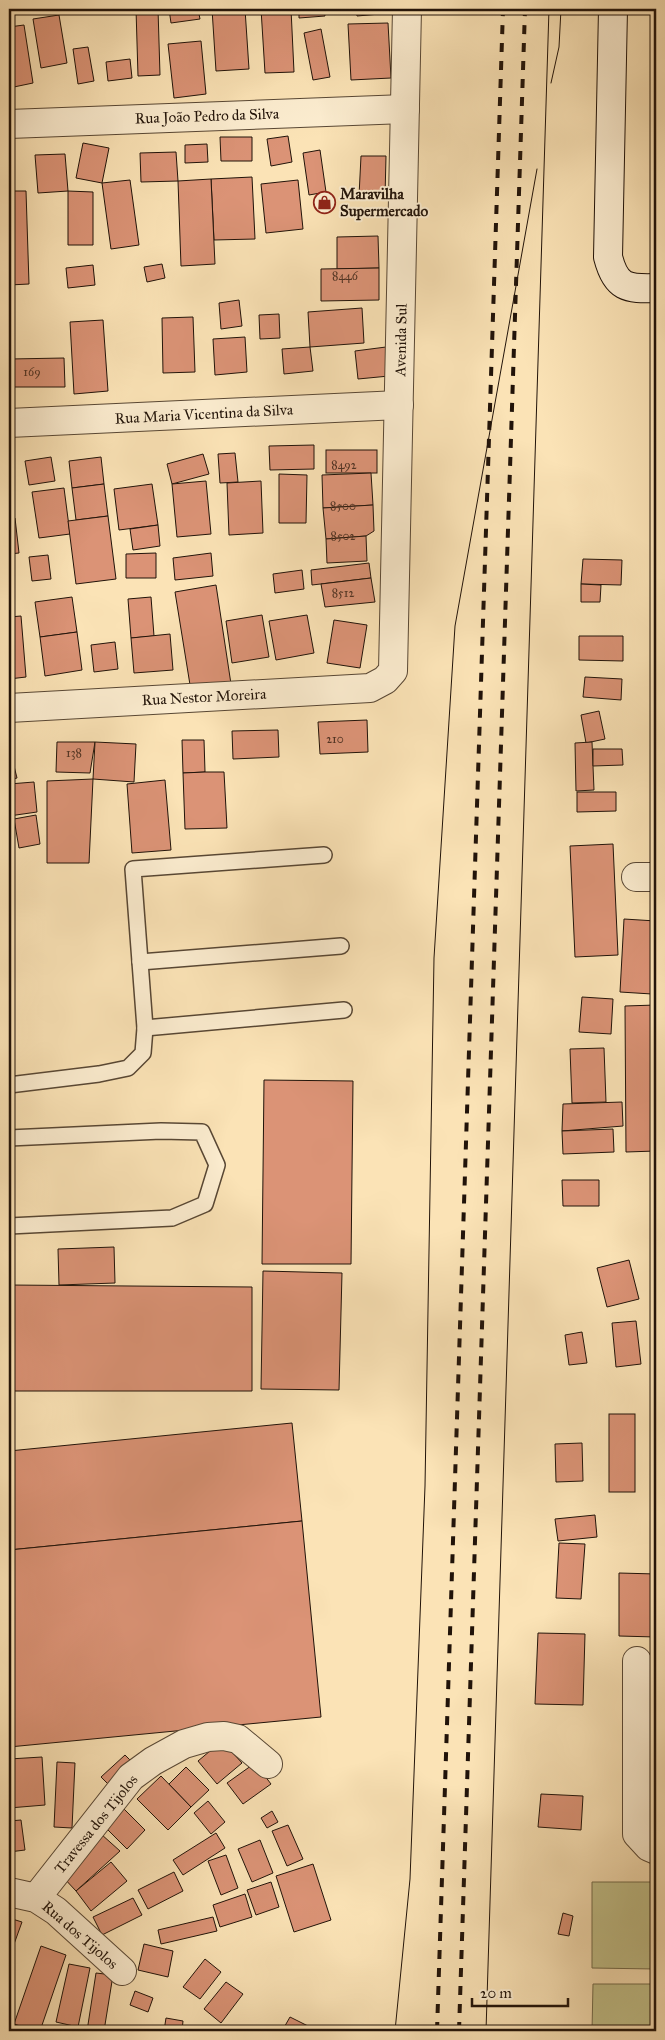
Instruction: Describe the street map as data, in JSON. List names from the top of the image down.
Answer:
{
  "streets": {
    "street": [
      "Rua João Pedro da Silva",
      "Avenida Sul",
      "Rua Maria Vicentina da Silva",
      "Rua Nestor Moreira",
      "Travessa dos Tijolos",
      "Rua dos Tijolos"
    ]
  },
  "crossings": [
    ["Rua João Pedro da Silva", "Avenida Sul"],
    ["Avenida Sul", "Rua Maria Vicentina da Silva"],
    ["Avenida Sul", "Rua Nestor Moreira"],
    ["Travessa dos Tijolos", "Rua dos Tijolos"]
  ],
  "places": {
    "shop": ["Maravilha Supermercado"]
  },
  "house_numbers": [
    "8446",
    "169",
    "8492",
    "8500",
    "8502",
    "8512",
    "210",
    "138"
  ],
  "scale_bar": "20 m"
}
